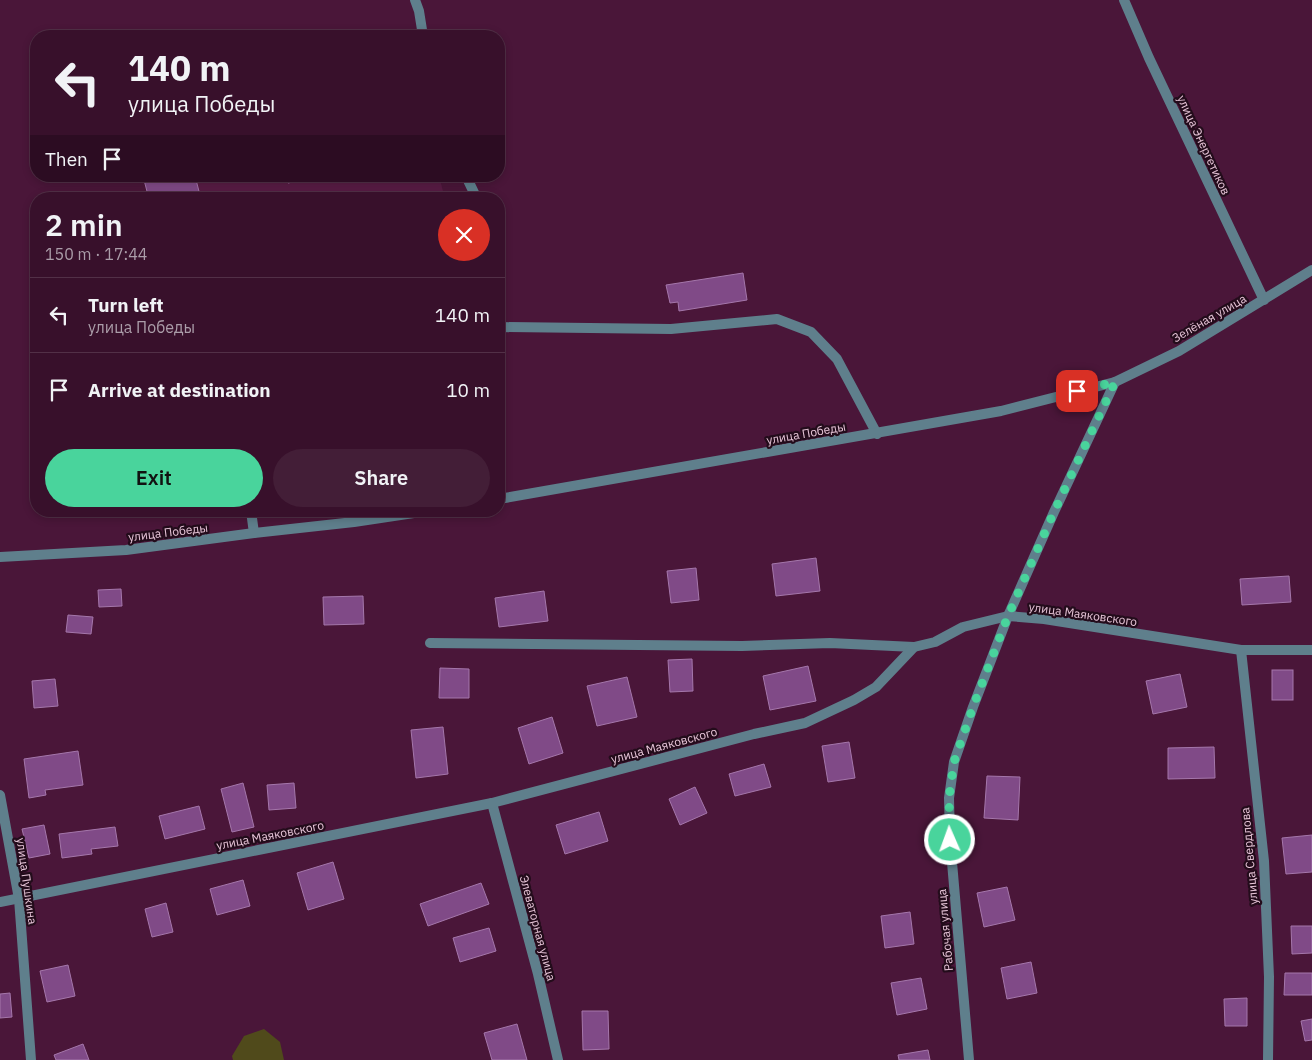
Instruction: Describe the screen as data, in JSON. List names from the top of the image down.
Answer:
{
  "streets": {
    "street": [
      "улица Энергетиков",
      "Зелёная улица",
      "улица Победы",
      "улица Маяковского",
      "улица Свердлова",
      "улица Пушкина",
      "Элеваторная улица",
      "Рабочая улица"
    ]
  },
  "crossings": [
    ["улица Энергетиков", "Зелёная улица"],
    ["Зелёная улица", "улица Победы"],
    ["Зелёная улица", "Рабочая улица"],
    ["улица Победы", "Рабочая улица"],
    ["улица Маяковского", "улица Свердлова"],
    ["улица Маяковского", "улица Пушкина"],
    ["улица Маяковского", "Элеваторная улица"],
    ["улица Маяковского", "Рабочая улица"]
  ],
  "page": {
    "turn": ["140 m", "улица Победы"],
    "then": "Then",
    "heading": ["2 min", "150 m · 17:44"],
    "list": [
      {
        "name": "Turn left",
        "note": "улица Победы",
        "value": "140 m"
      },
      {
        "name": "Arrive at destination",
        "value": "10 m"
      }
    ],
    "buttons": ["Exit", "Share"]
  }
}
